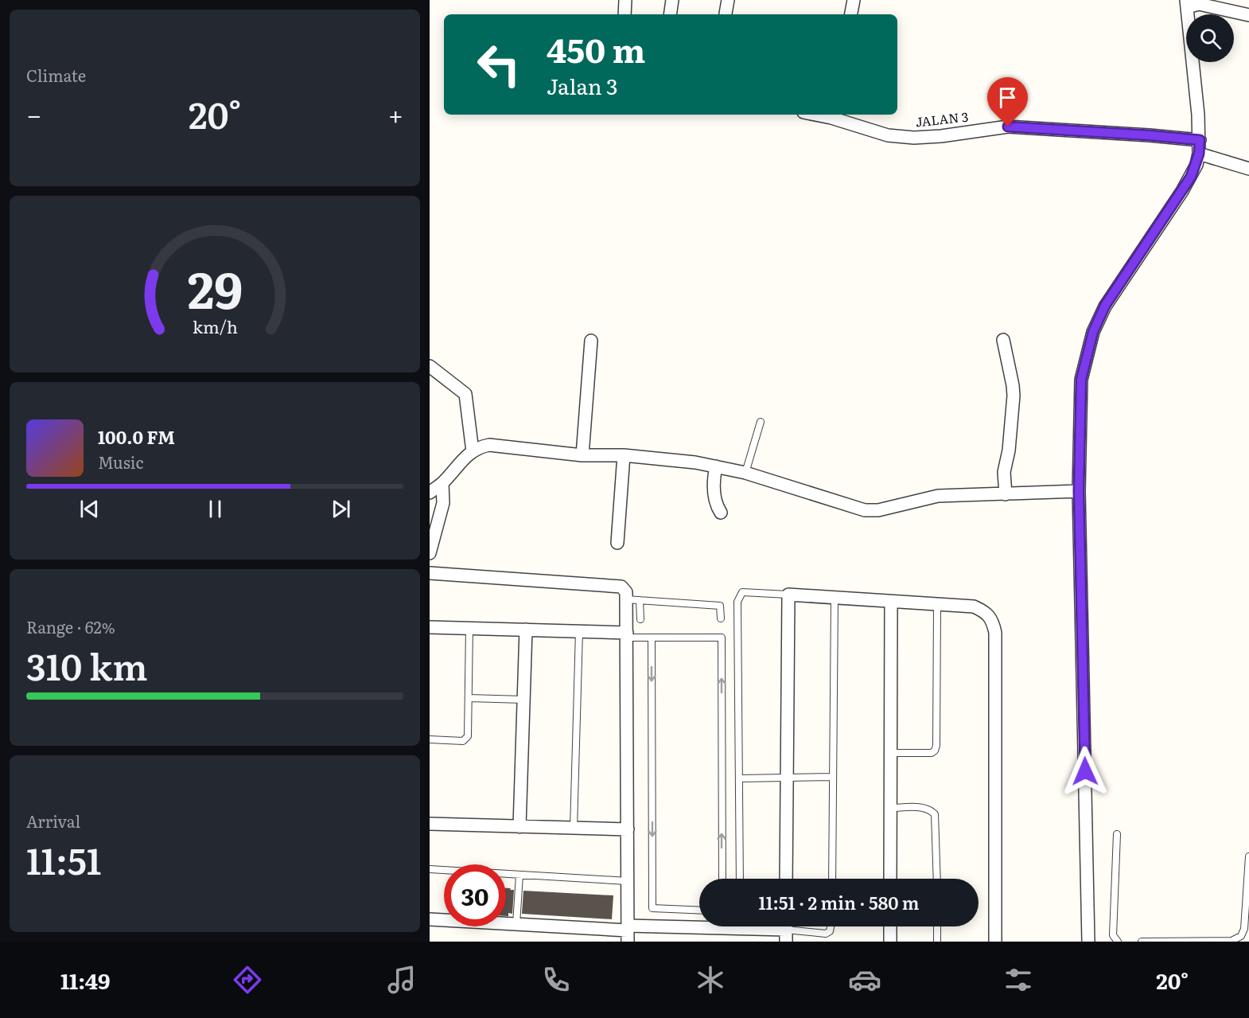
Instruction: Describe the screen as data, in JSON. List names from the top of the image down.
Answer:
{
  "streets": {
    "street": ["JALAN 3"]
  },
  "page": {
    "tile": [
      "Climate",
      ["Range · 62%", "310 km"],
      ["Arrival", "11:51"]
    ],
    "turn": ["450 m", "Jalan 3"],
    "heat": ["−", "20°", "+"],
    "song": ["100.0 FM", "Music"],
    "limit": "30",
    "trip": "11:51 · 2 min · 580 m",
    "tabs": ["11:49", "20°"],
    "gauge": ["29", "km/h"]
  }
}
